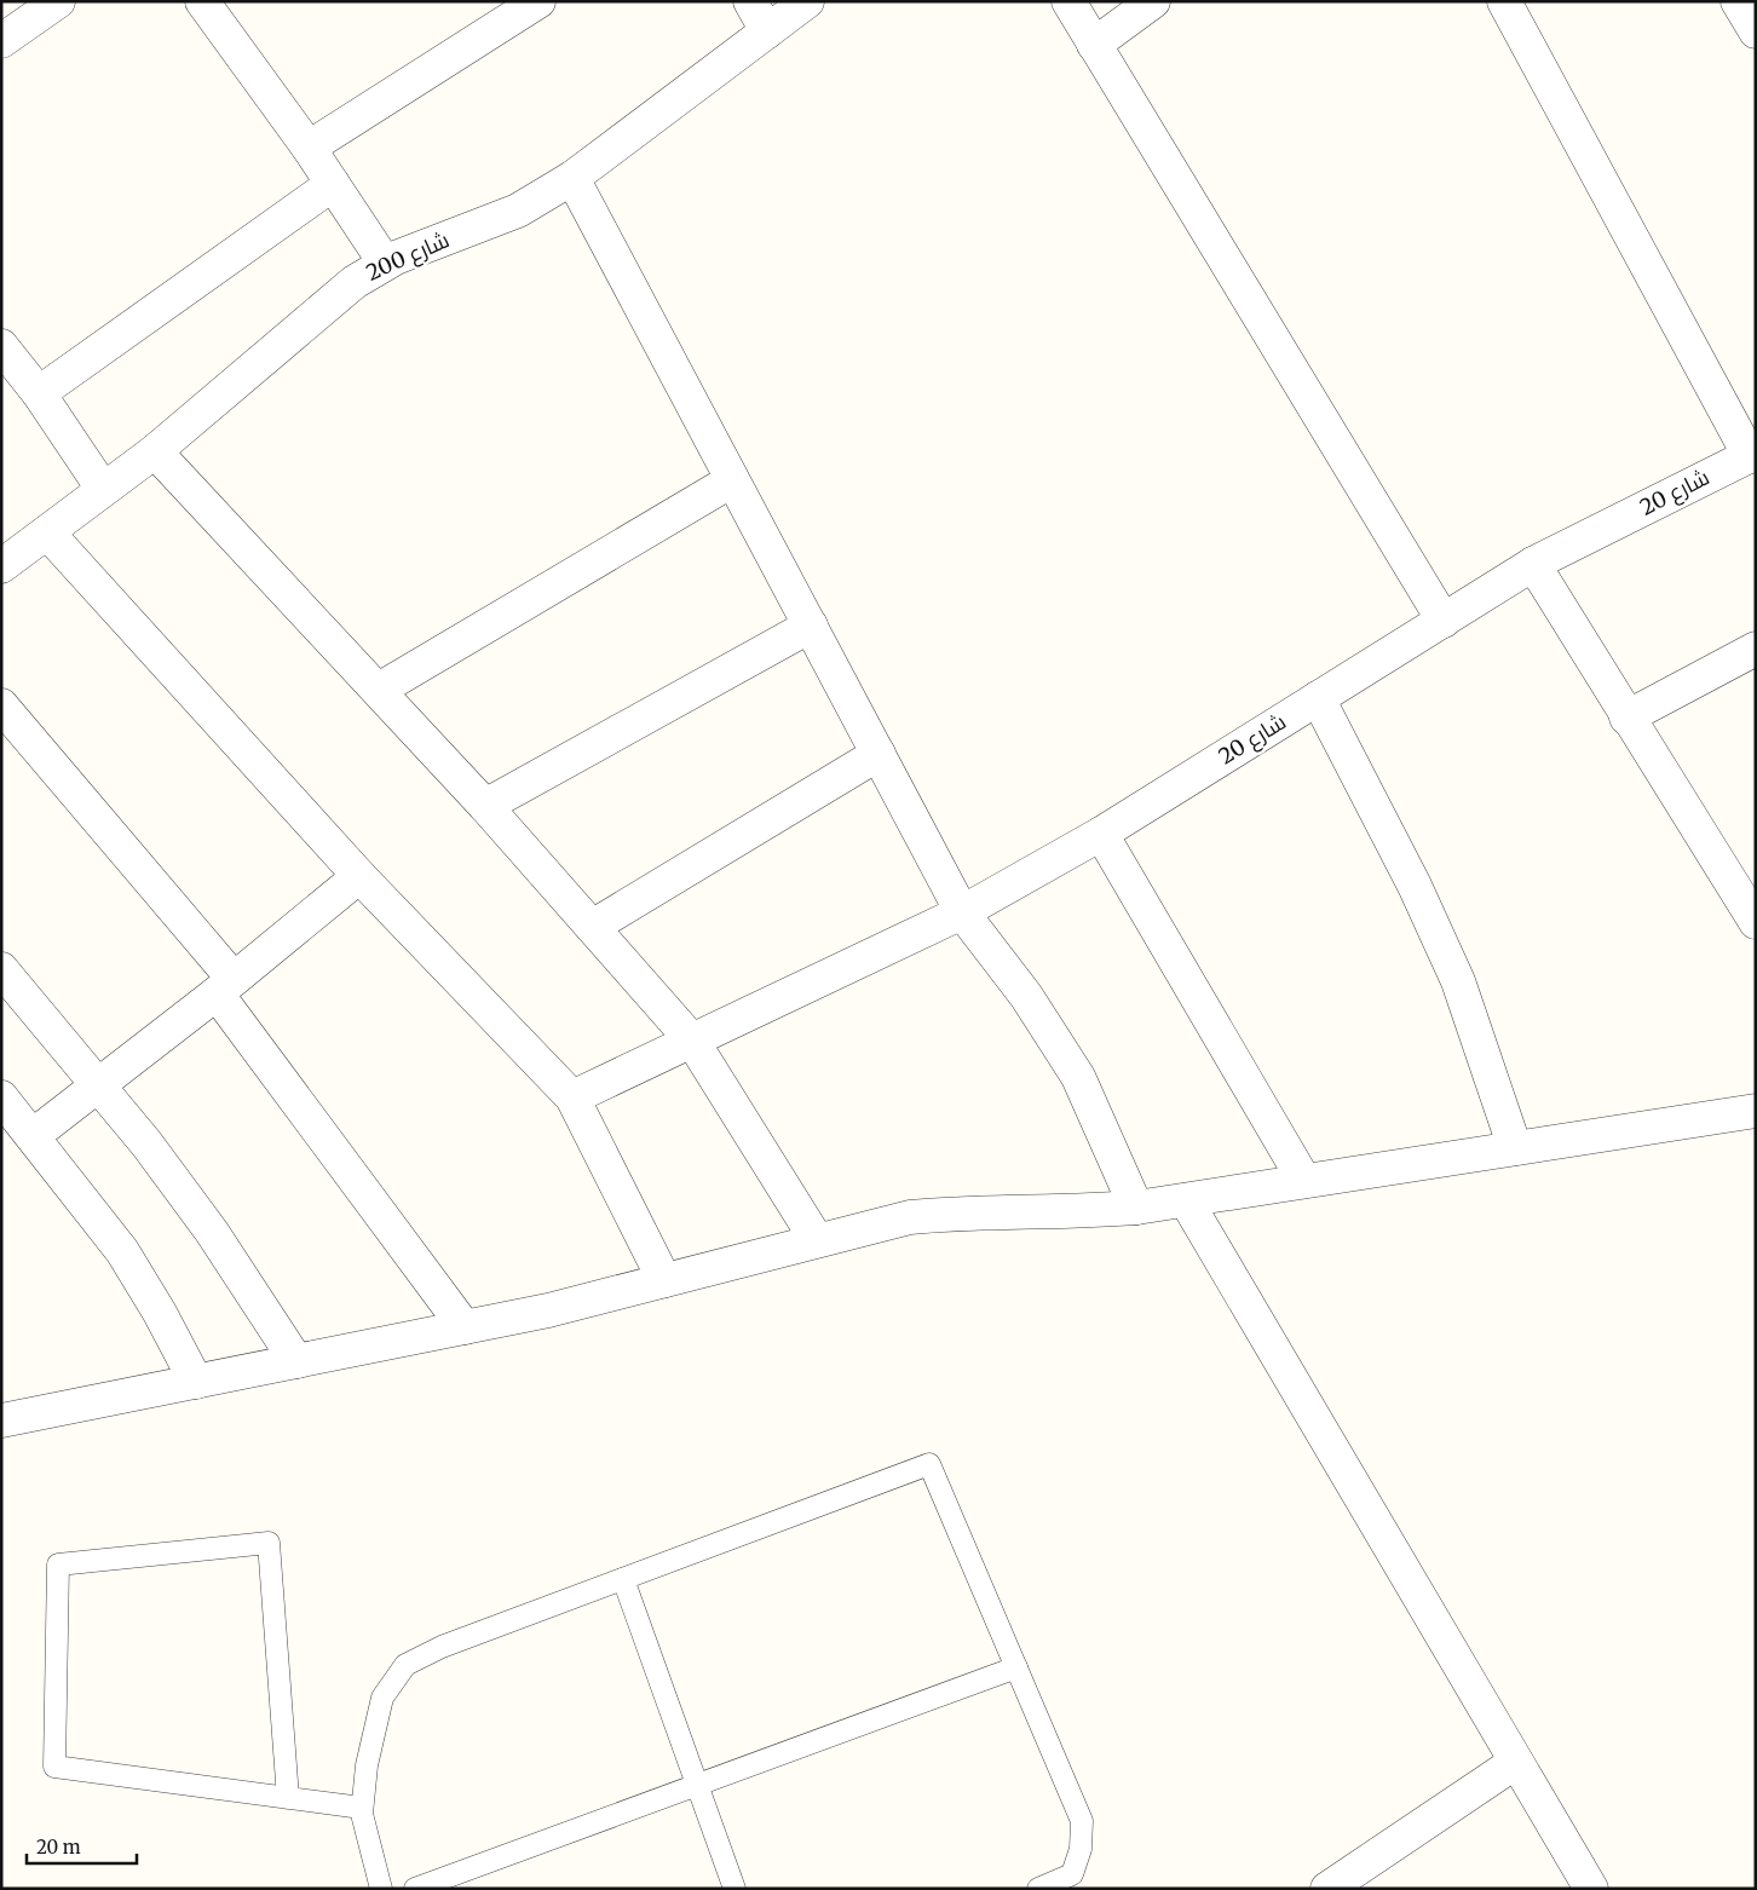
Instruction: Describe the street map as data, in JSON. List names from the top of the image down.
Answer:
{
  "streets": {
    "street": ["شارع 200", "شارع 20"]
  },
  "scale_bar": "20 m"
}
